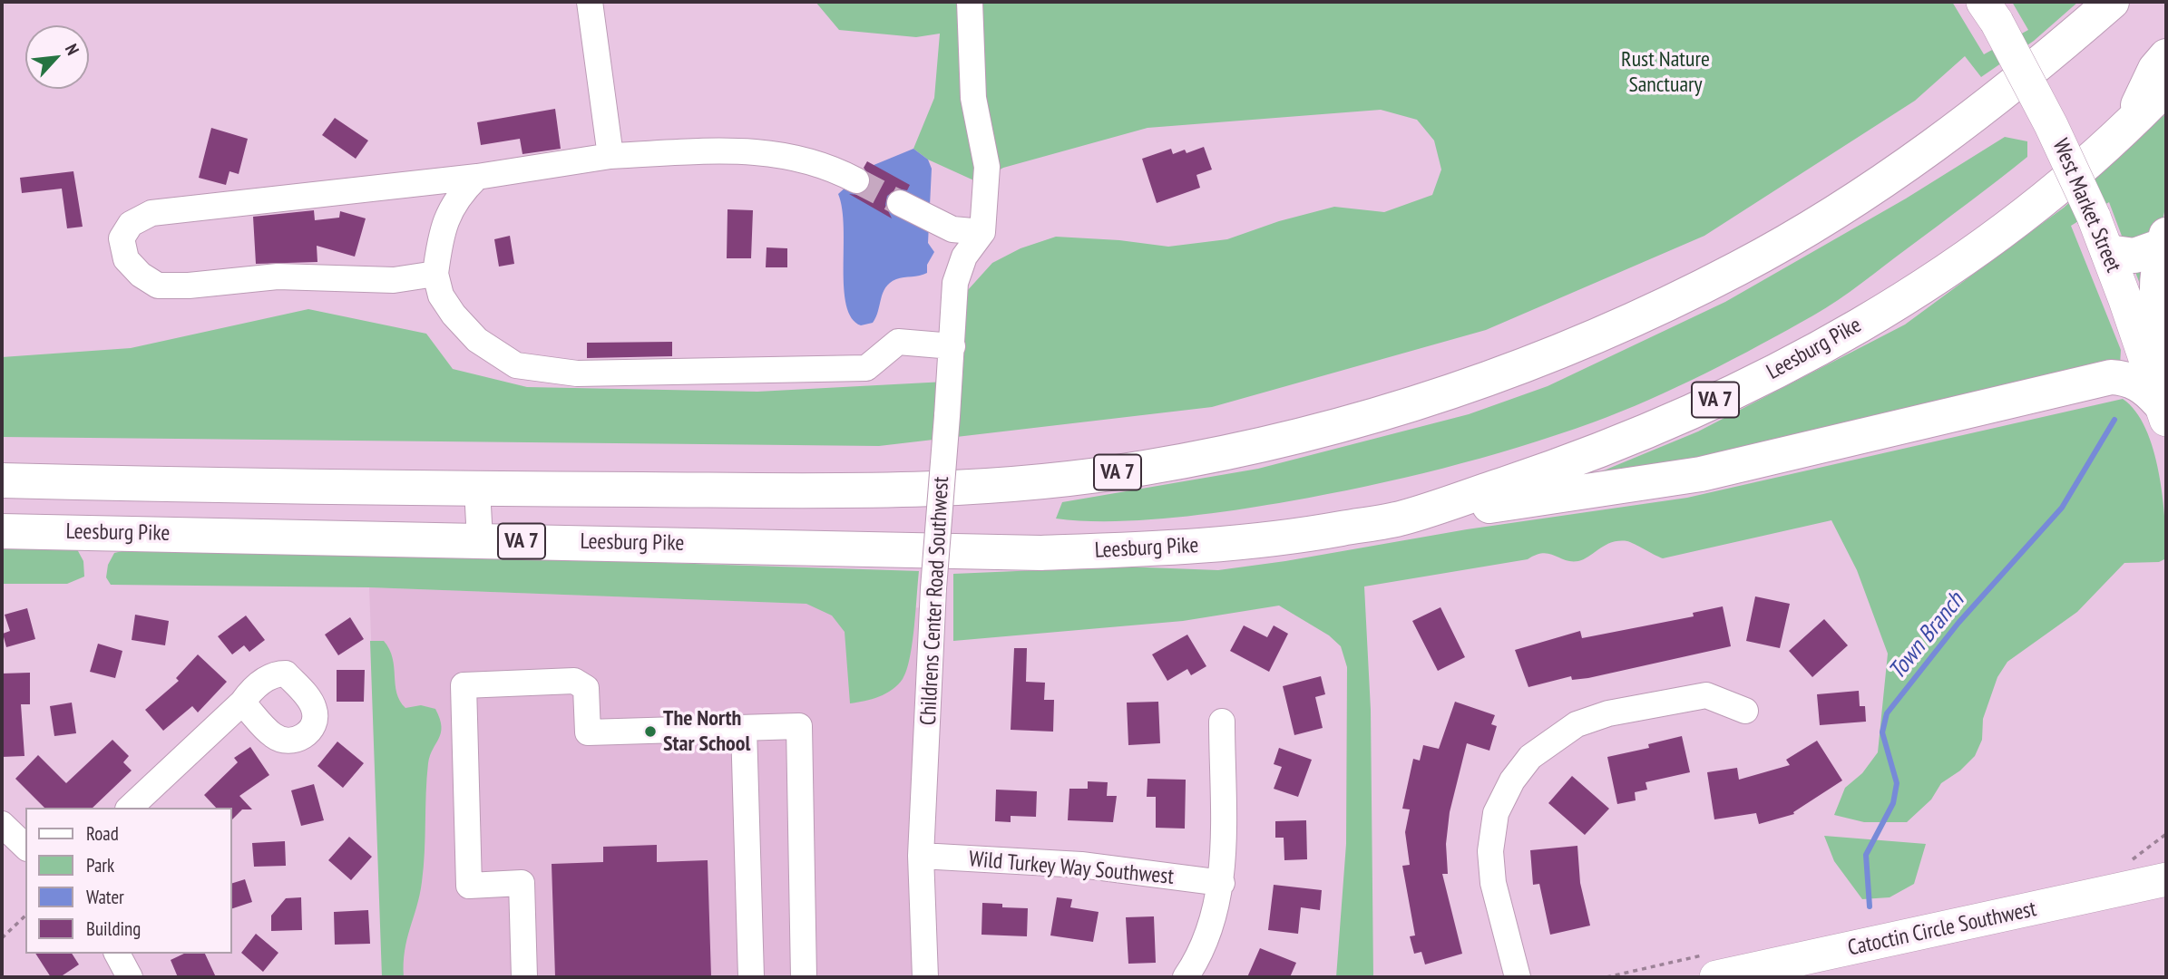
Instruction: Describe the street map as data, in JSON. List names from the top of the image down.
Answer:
{
  "streets": {
    "highway": ["Leesburg Pike", "VA 7"],
    "main road": ["West Market Street", "Catoctin Circle Southwest"],
    "street": ["Childrens Center Road Southwest", "Wild Turkey Way Southwest"]
  },
  "crossings": [
    ["Childrens Center Road Southwest", "Wild Turkey Way Southwest"]
  ],
  "water": ["Town Branch"],
  "parks": ["Rust Nature Sanctuary"],
  "places": ["The North Star School"],
  "legend": [
    "Road",
    "Park",
    "Water",
    "Building"
  ],
  "north": "top right"
}
